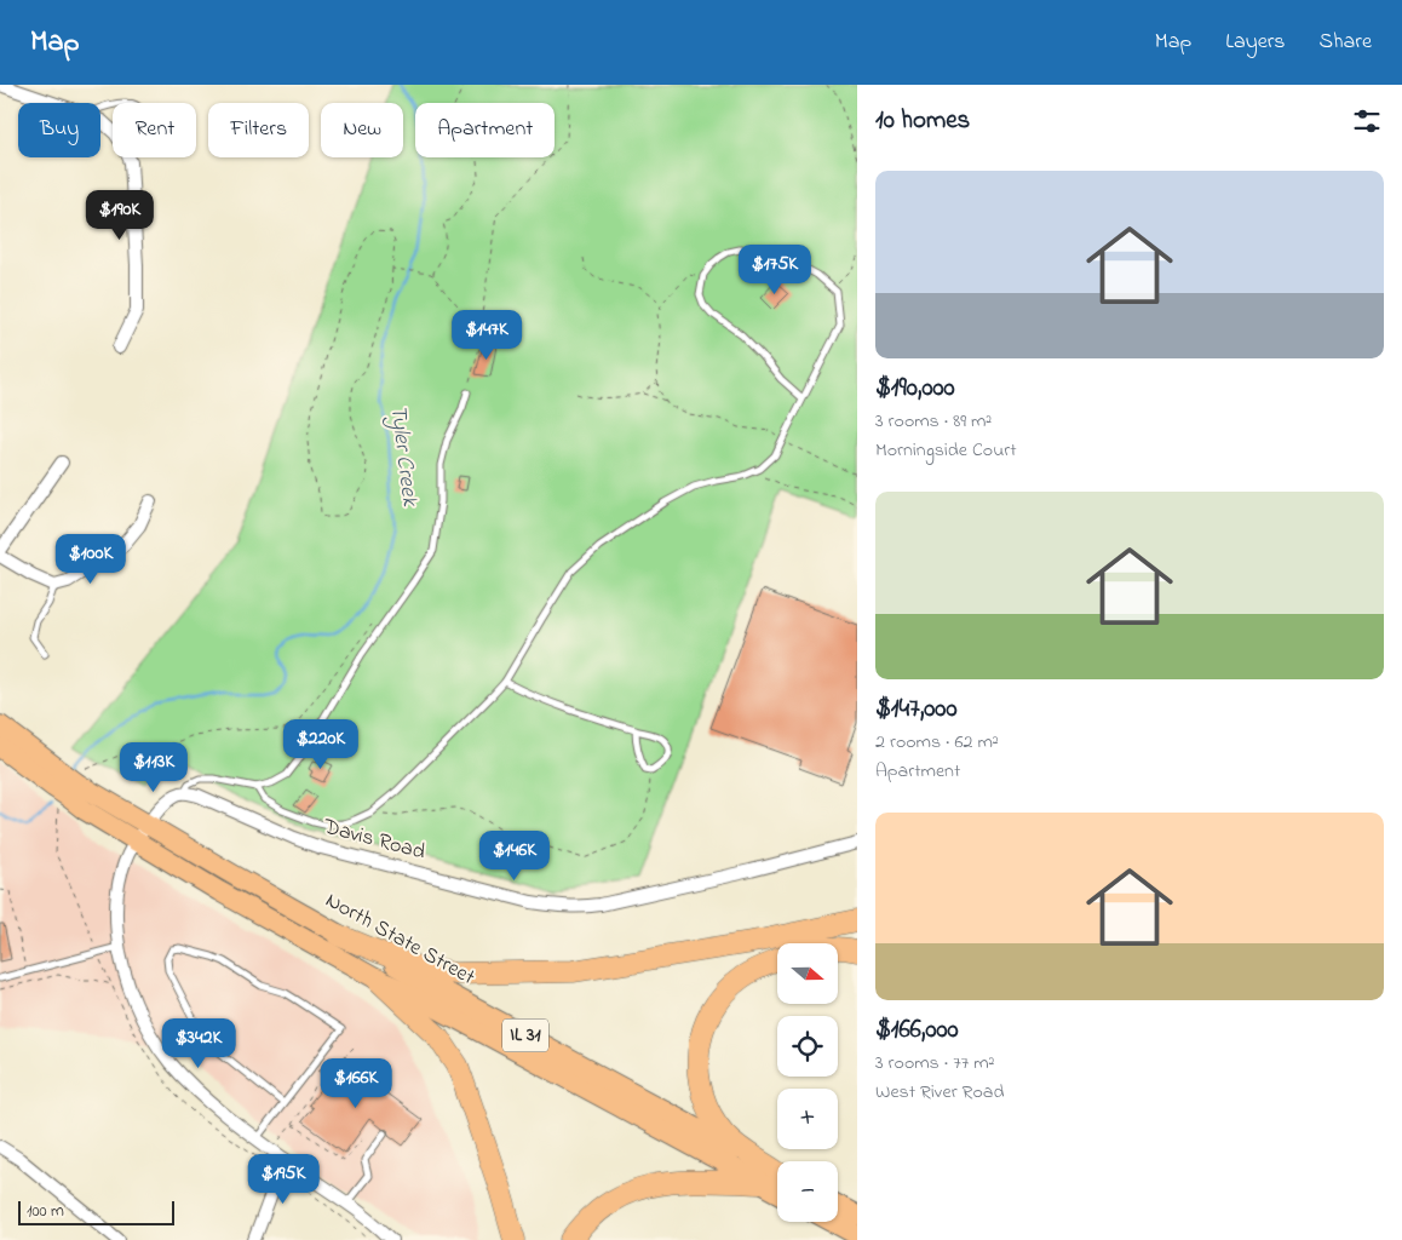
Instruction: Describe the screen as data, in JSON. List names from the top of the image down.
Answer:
{
  "streets": {
    "main road": ["North State Street", "IL 31"],
    "street": ["Davis Road"]
  },
  "water": ["Tyler Creek"],
  "scale_bar": "100 m",
  "north": "right",
  "page": {
    "header": "Map",
    "nav": ["Map", "Layers", "Share"],
    "heading": "10 homes",
    "chip": [
      "Buy",
      "Rent",
      "Filters",
      "New",
      "Apartment"
    ],
    "list": [
      {
        "name": "$190,000",
        "note": "3 rooms · 89 m² · Morningside Court"
      },
      {
        "name": "$147,000",
        "note": "2 rooms · 62 m² · Apartment"
      },
      {
        "name": "$166,000",
        "note": "3 rooms · 77 m² · West River Road"
      }
    ],
    "price": [
      "$190K",
      "$175K",
      "$147K",
      "$100K",
      "$220K",
      "$113K",
      "$146K",
      "$342K",
      "$166K",
      "$195K"
    ],
    "map_buttons": ["+", "−"],
    "scale": "100 m"
  }
}
